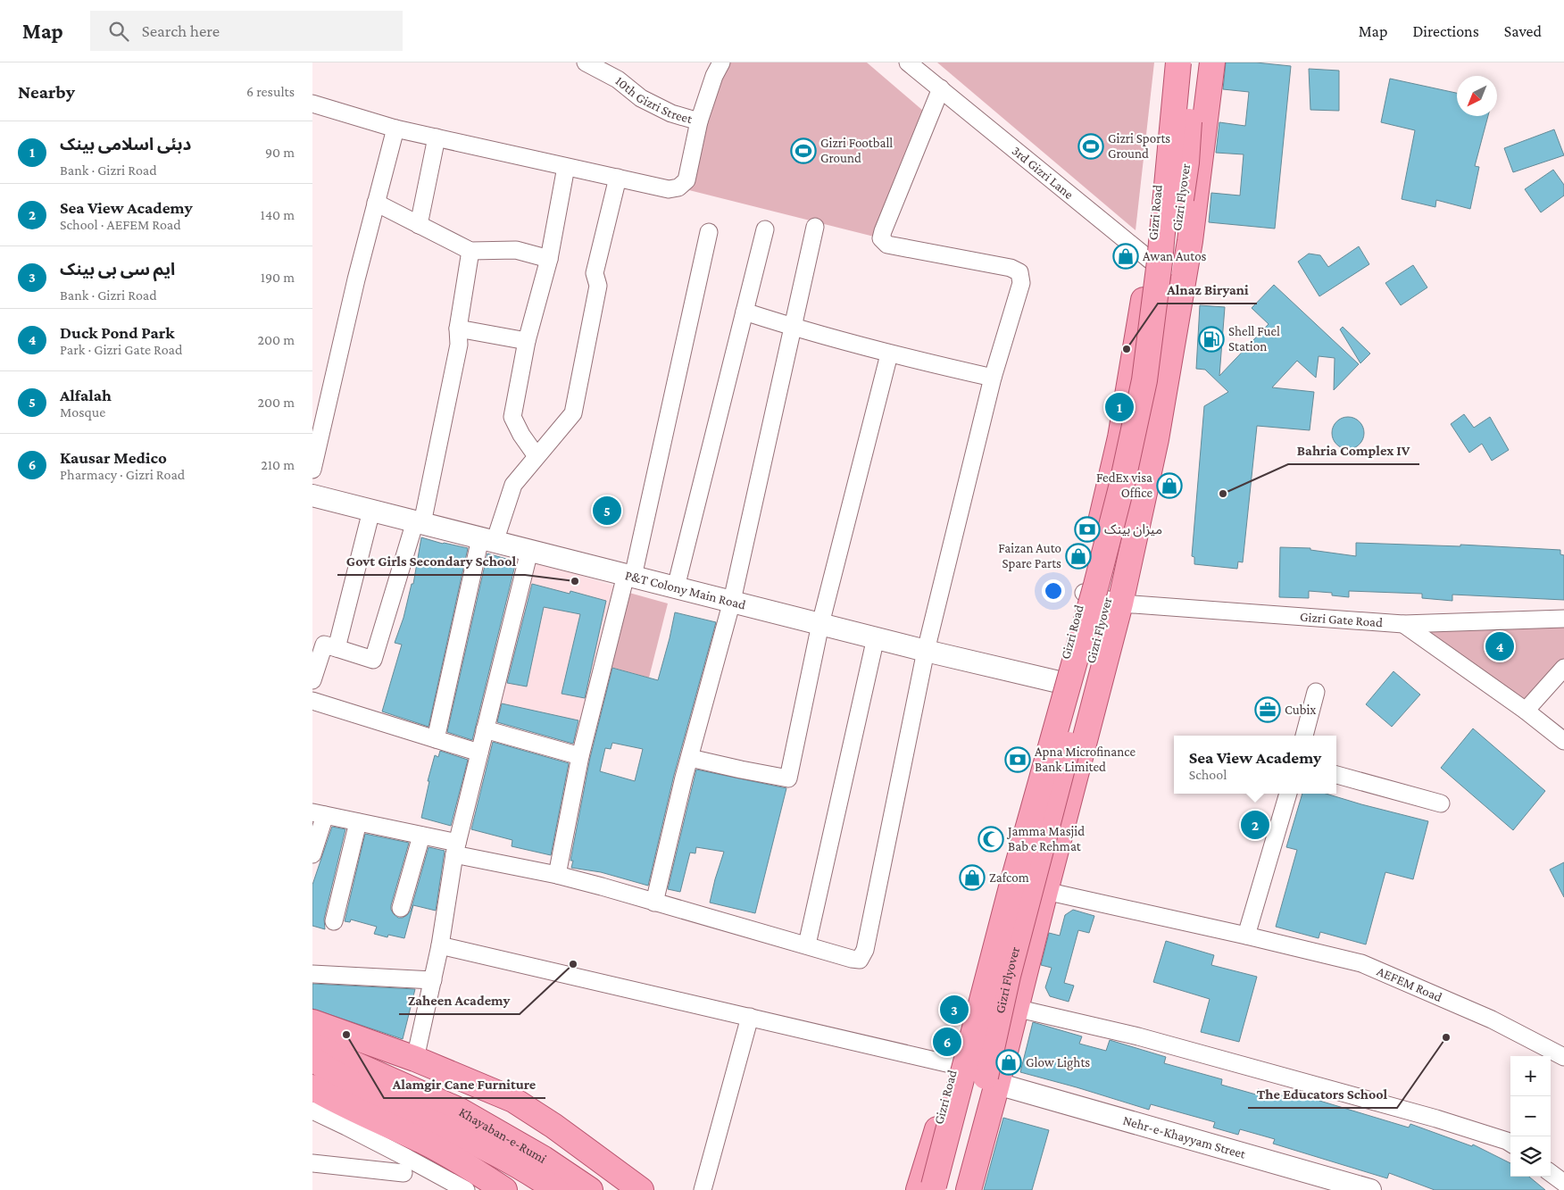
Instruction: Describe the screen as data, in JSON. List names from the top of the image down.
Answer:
{
  "streets": {
    "main road": ["Gizri Flyover", "Gizri Road", "Khayaban-e-Rumi"],
    "street": [
      "10th Gizri Street",
      "3rd Gizri Lane",
      "P&T Colony Main Road",
      "Gizri Gate Road",
      "AEFEM Road",
      "Nehr-e-Khayyam Street"
    ]
  },
  "crossings": [
    ["3rd Gizri Lane", "Gizri Road"],
    ["Gizri Flyover", "Gizri Road"],
    ["Gizri Road", "P&T Colony Main Road"],
    ["Gizri Road", "Gizri Gate Road"]
  ],
  "places": {
    "sports": ["Gizri Sports Ground", "Gizri Football Ground"],
    "shop": [
      "Awan Autos",
      "FedEx visa Office",
      "Faizan Auto Spare Parts",
      "Zafcom",
      "Glow Lights"
    ],
    "fuel station": ["Shell Fuel Station"],
    "other": [
      "Alnaz Biryani",
      "Bahria Complex IV",
      "Govt Girls Secondary School",
      "Zaheen Academy",
      "Alamgir Cane Furniture",
      "The Educators School"
    ],
    "bank": ["میزان بینک", "Apna Microfinance Bank Limited"],
    "office": ["Cubix"],
    "mosque": ["Jamma Masjid Bab e Rehmat"]
  },
  "north": "bottom left",
  "page": {
    "header": "Map",
    "search": "Search here",
    "nav": ["Map", "Directions", "Saved"],
    "heading": ["Nearby", "6 results"],
    "list": [
      {
        "mark": "1",
        "name": "دبئی اسلامی بینک",
        "note": "Bank · Gizri Road",
        "value": "90 m"
      },
      {
        "mark": "2",
        "name": "Sea View Academy",
        "note": "School · AEFEM Road",
        "value": "140 m"
      },
      {
        "mark": "3",
        "name": "ایم سی بی بینک",
        "note": "Bank · Gizri Road",
        "value": "190 m"
      },
      {
        "mark": "4",
        "name": "Duck Pond Park",
        "note": "Park · Gizri Gate Road",
        "value": "200 m"
      },
      {
        "mark": "5",
        "name": "Alfalah",
        "note": "Mosque",
        "value": "200 m"
      },
      {
        "mark": "6",
        "name": "Kausar Medico",
        "note": "Pharmacy · Gizri Road",
        "value": "210 m"
      }
    ],
    "pins": [
      "1",
      "5",
      "4",
      "2",
      "3",
      "6"
    ],
    "popup": ["Sea View Academy", "School"],
    "map_buttons": ["+", "−"]
  }
}
